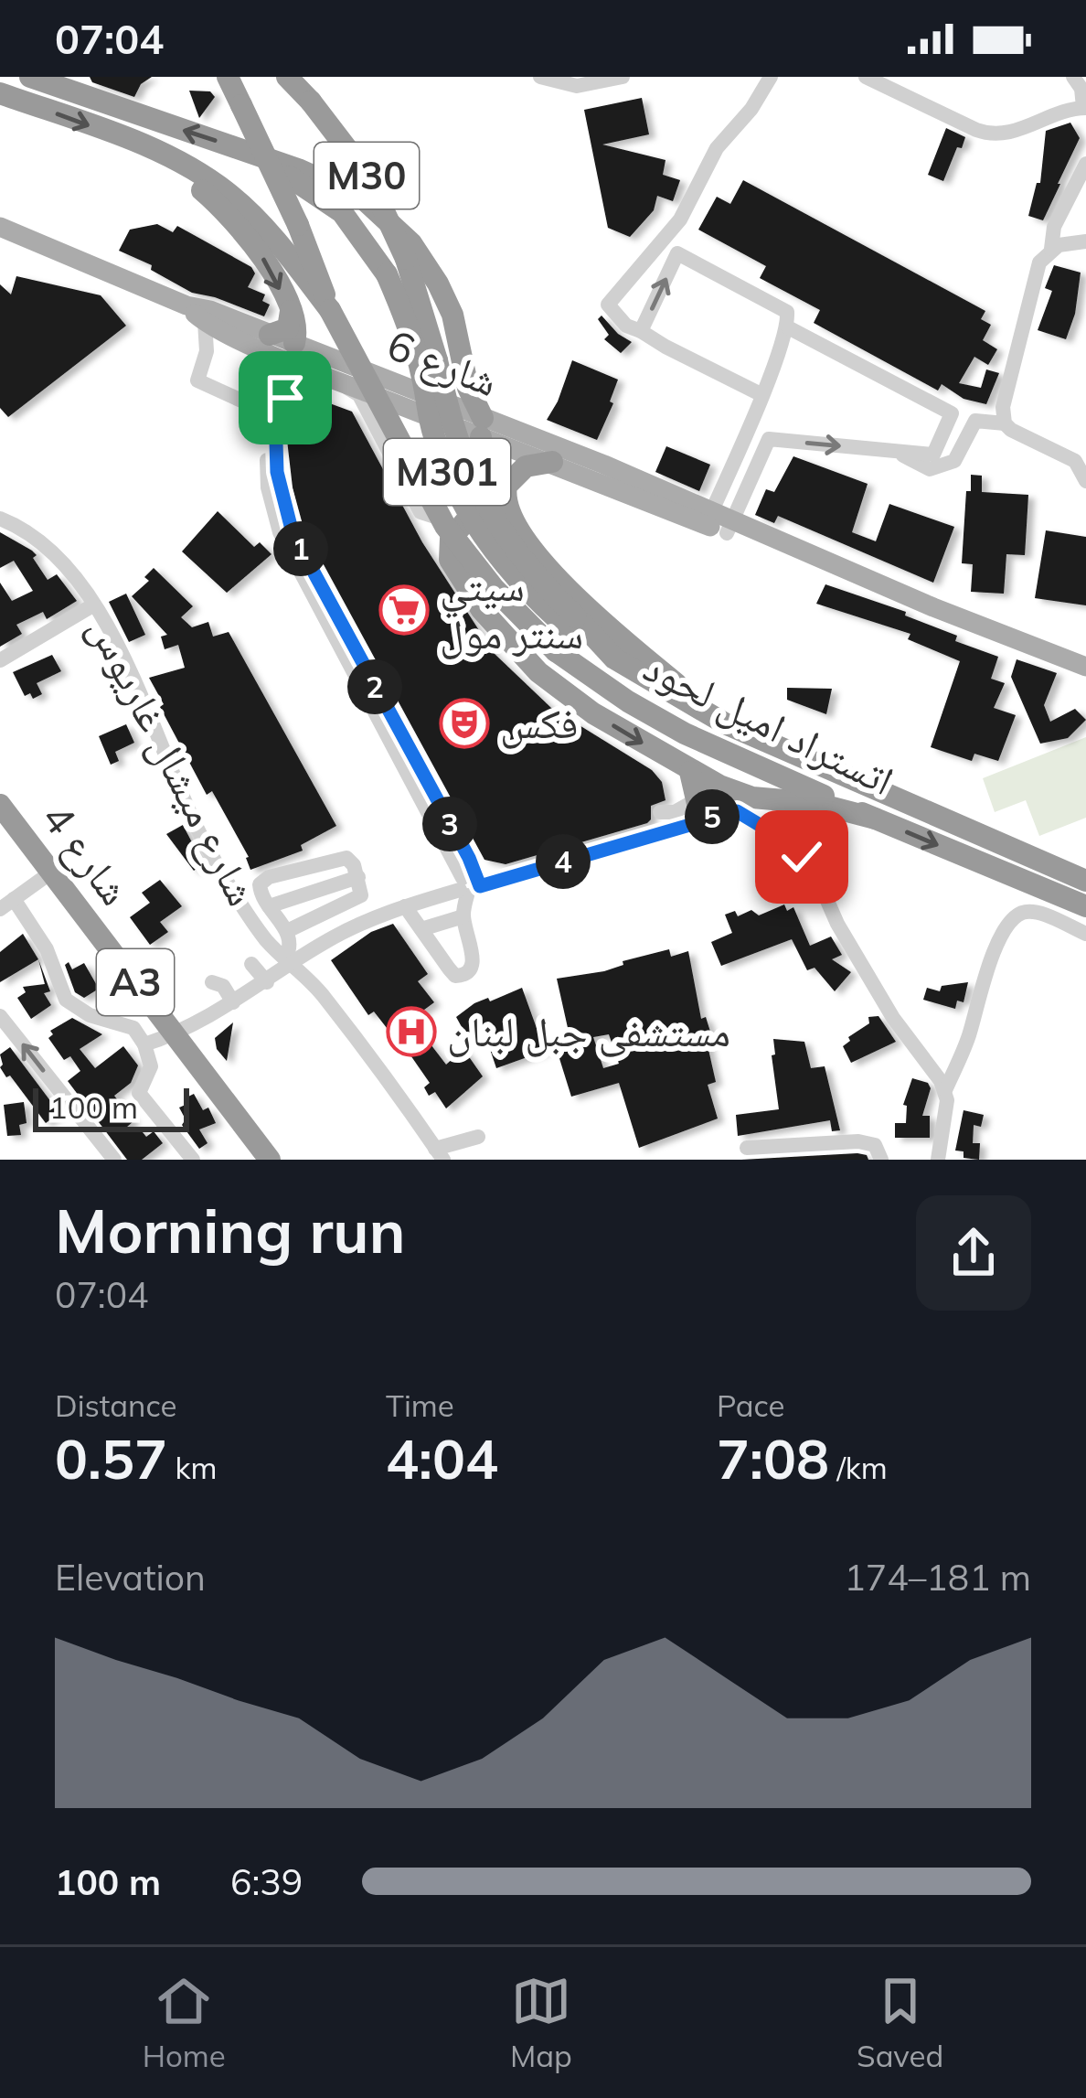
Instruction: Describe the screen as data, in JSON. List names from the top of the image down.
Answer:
{
  "streets": {
    "highway": [
      "M30",
      "M301",
      "اتستراد اميل لحود",
      "شارع 4",
      "A3"
    ],
    "main road": ["شارع 6"],
    "street": ["شارع ميشال غاريوس"]
  },
  "crossings": [
    ["شارع 6", "M301"],
    ["M301", "اتستراد اميل لحود"]
  ],
  "places": {
    "supermarket": ["سيتي سنتر مول"],
    "theatre": ["فكس"],
    "hospital": ["مستشفى جبل لبنان"]
  },
  "scale_bar": "100 m",
  "page": {
    "status": "07:04",
    "pins": [
      "1",
      "2",
      "5",
      "3",
      "4"
    ],
    "scale": "100 m",
    "heading": ["Morning run", "07:04"],
    "stats": [
      ["Distance", "0.57 km"],
      ["Time", "4:04"],
      ["Pace", "7:08 /km"]
    ],
    "chart": ["Elevation", "174–181 m"],
    "list": [
      {
        "name": "100 m",
        "note": "6:39"
      }
    ],
    "tabs": ["Home", "Map", "Saved"]
  }
}
